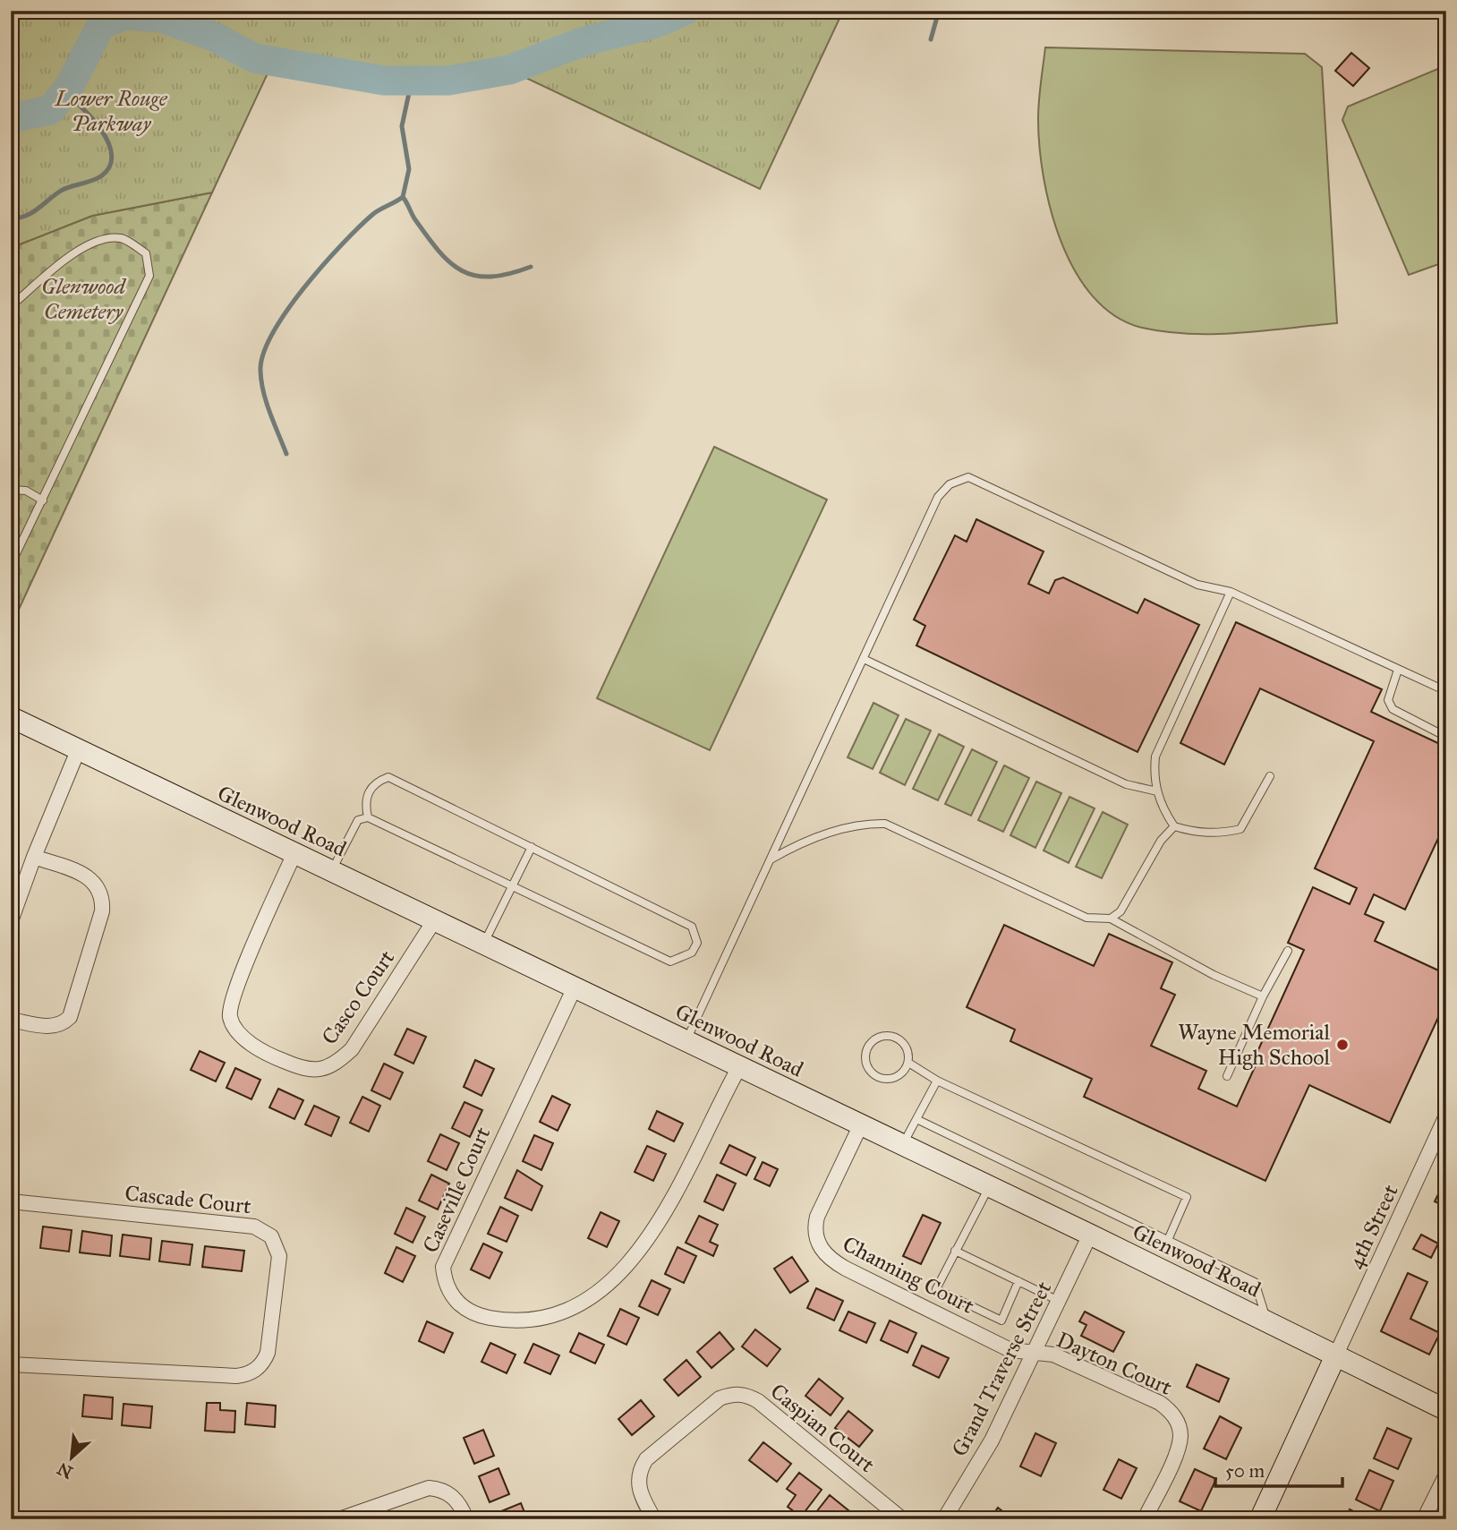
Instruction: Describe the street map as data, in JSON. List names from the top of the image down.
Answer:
{
  "streets": {
    "street": [
      "Glenwood Road",
      "Casco Court",
      "Caseville Court",
      "Cascade Court",
      "4th Street",
      "Channing Court",
      "Dayton Court",
      "Grand Traverse Street",
      "Caspian Court"
    ]
  },
  "crossings": [
    ["Glenwood Road", "Casco Court"],
    ["Glenwood Road", "Caseville Court"],
    ["Glenwood Road", "4th Street"],
    ["Glenwood Road", "Channing Court"],
    ["Glenwood Road", "Grand Traverse Street"],
    ["Channing Court", "Dayton Court"],
    ["Channing Court", "Grand Traverse Street"],
    ["Dayton Court", "Grand Traverse Street"]
  ],
  "parks": ["Lower Rouge Parkway", "Glenwood Cemetery"],
  "places": ["Wayne Memorial High School"],
  "scale_bar": "50 m",
  "north": "bottom left"
}
